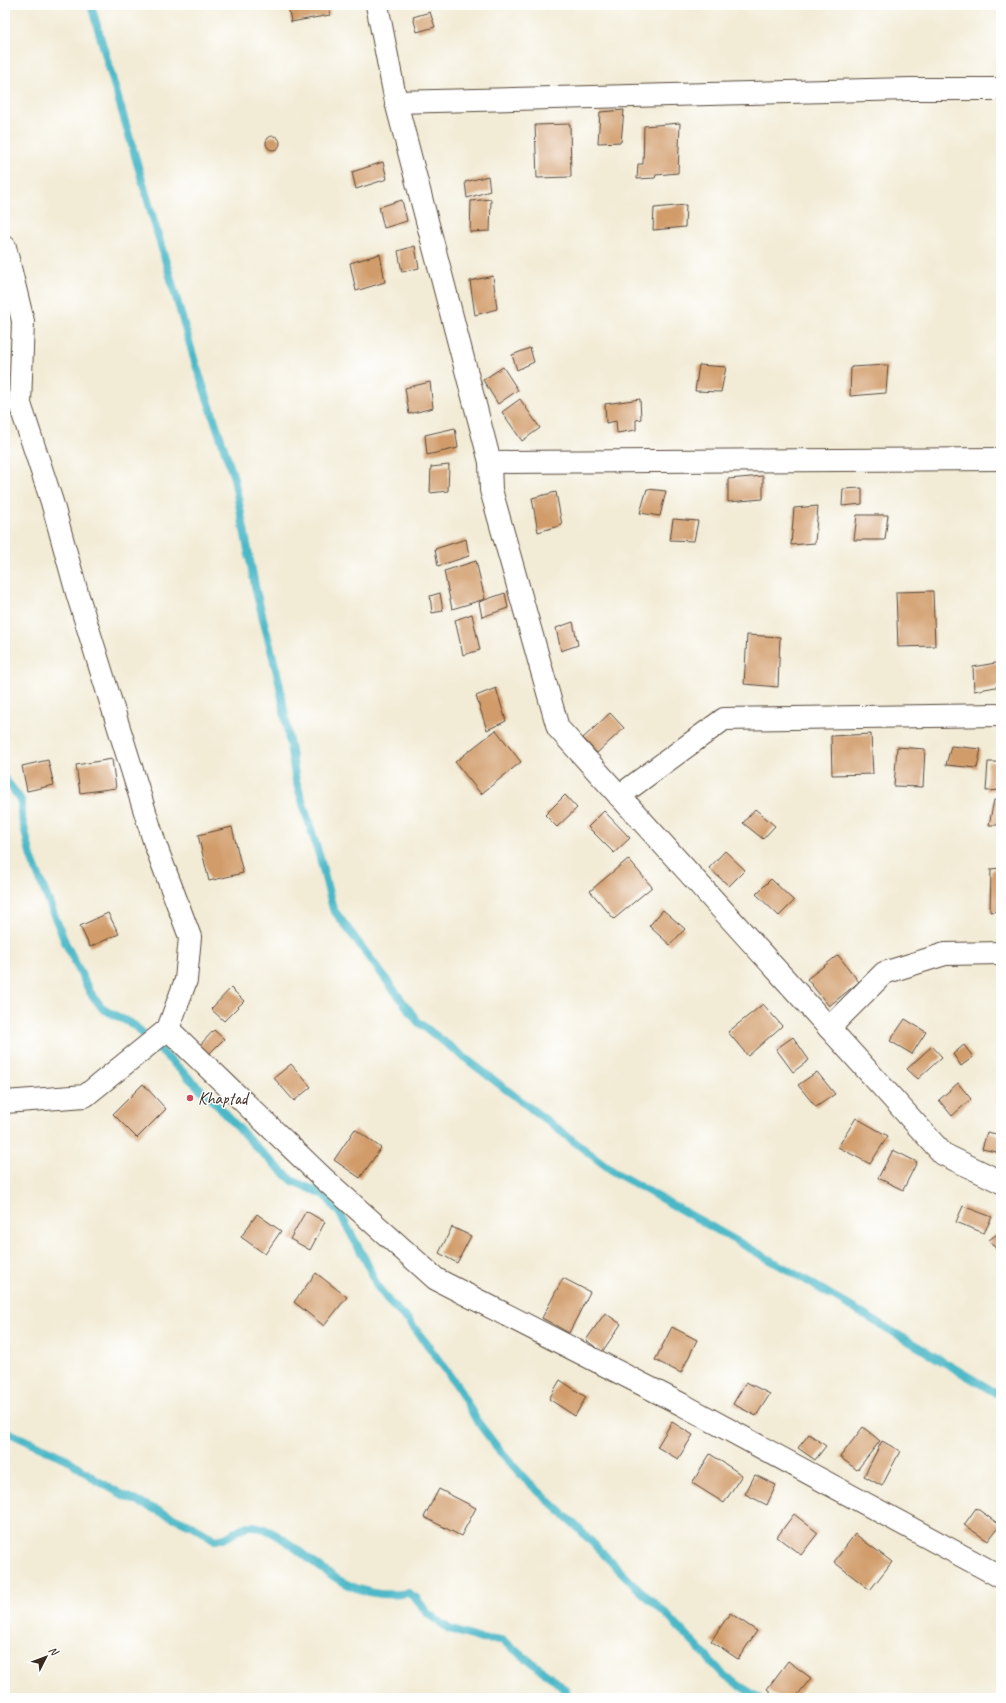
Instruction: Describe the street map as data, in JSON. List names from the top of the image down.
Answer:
{
  "places": ["Khaptad"],
  "north": "top right"
}
